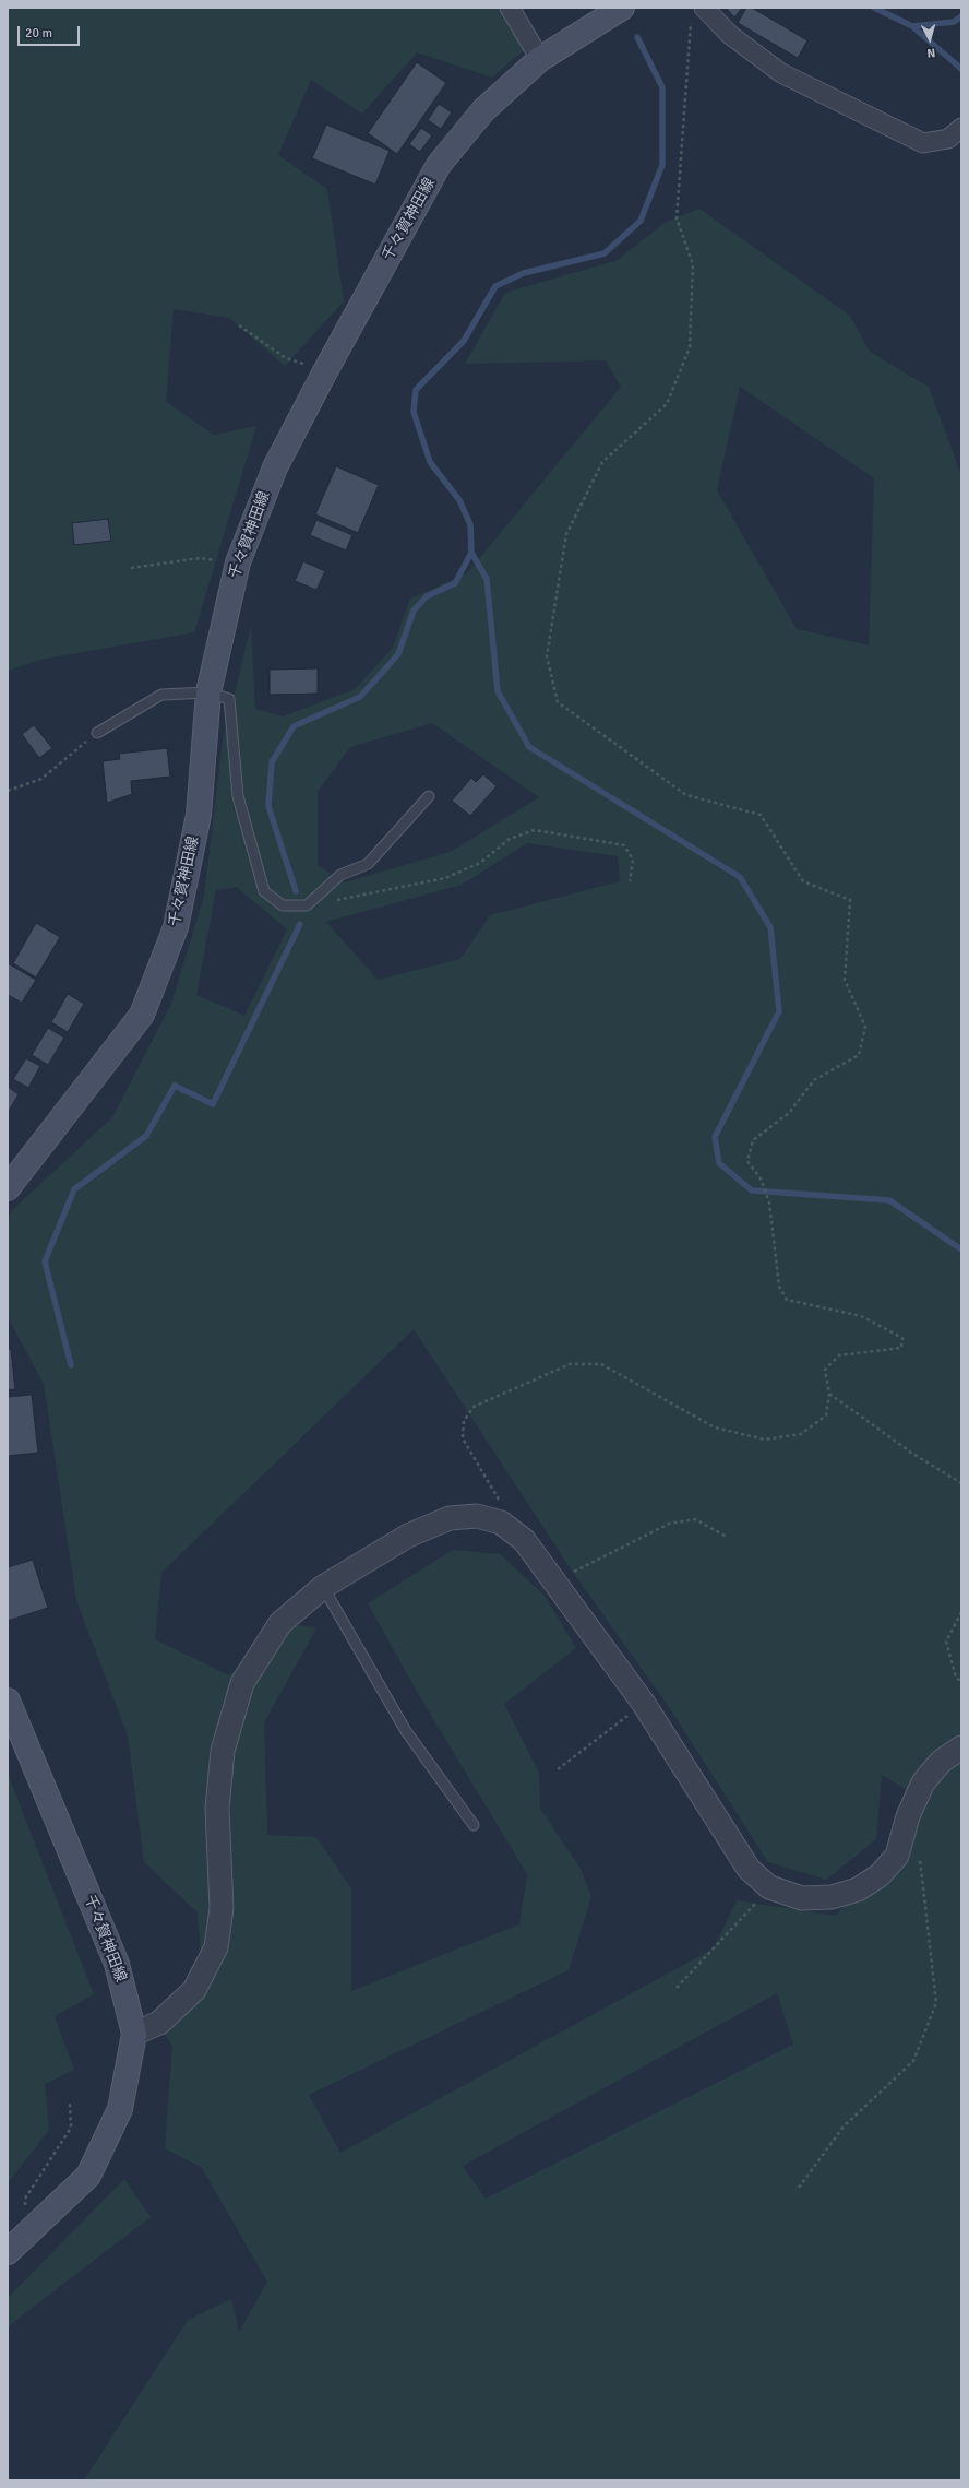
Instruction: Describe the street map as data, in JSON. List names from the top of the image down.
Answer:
{
  "streets": {
    "main road": ["千々賀神田線"]
  },
  "scale_bar": "20 m",
  "north": "bottom"
}
